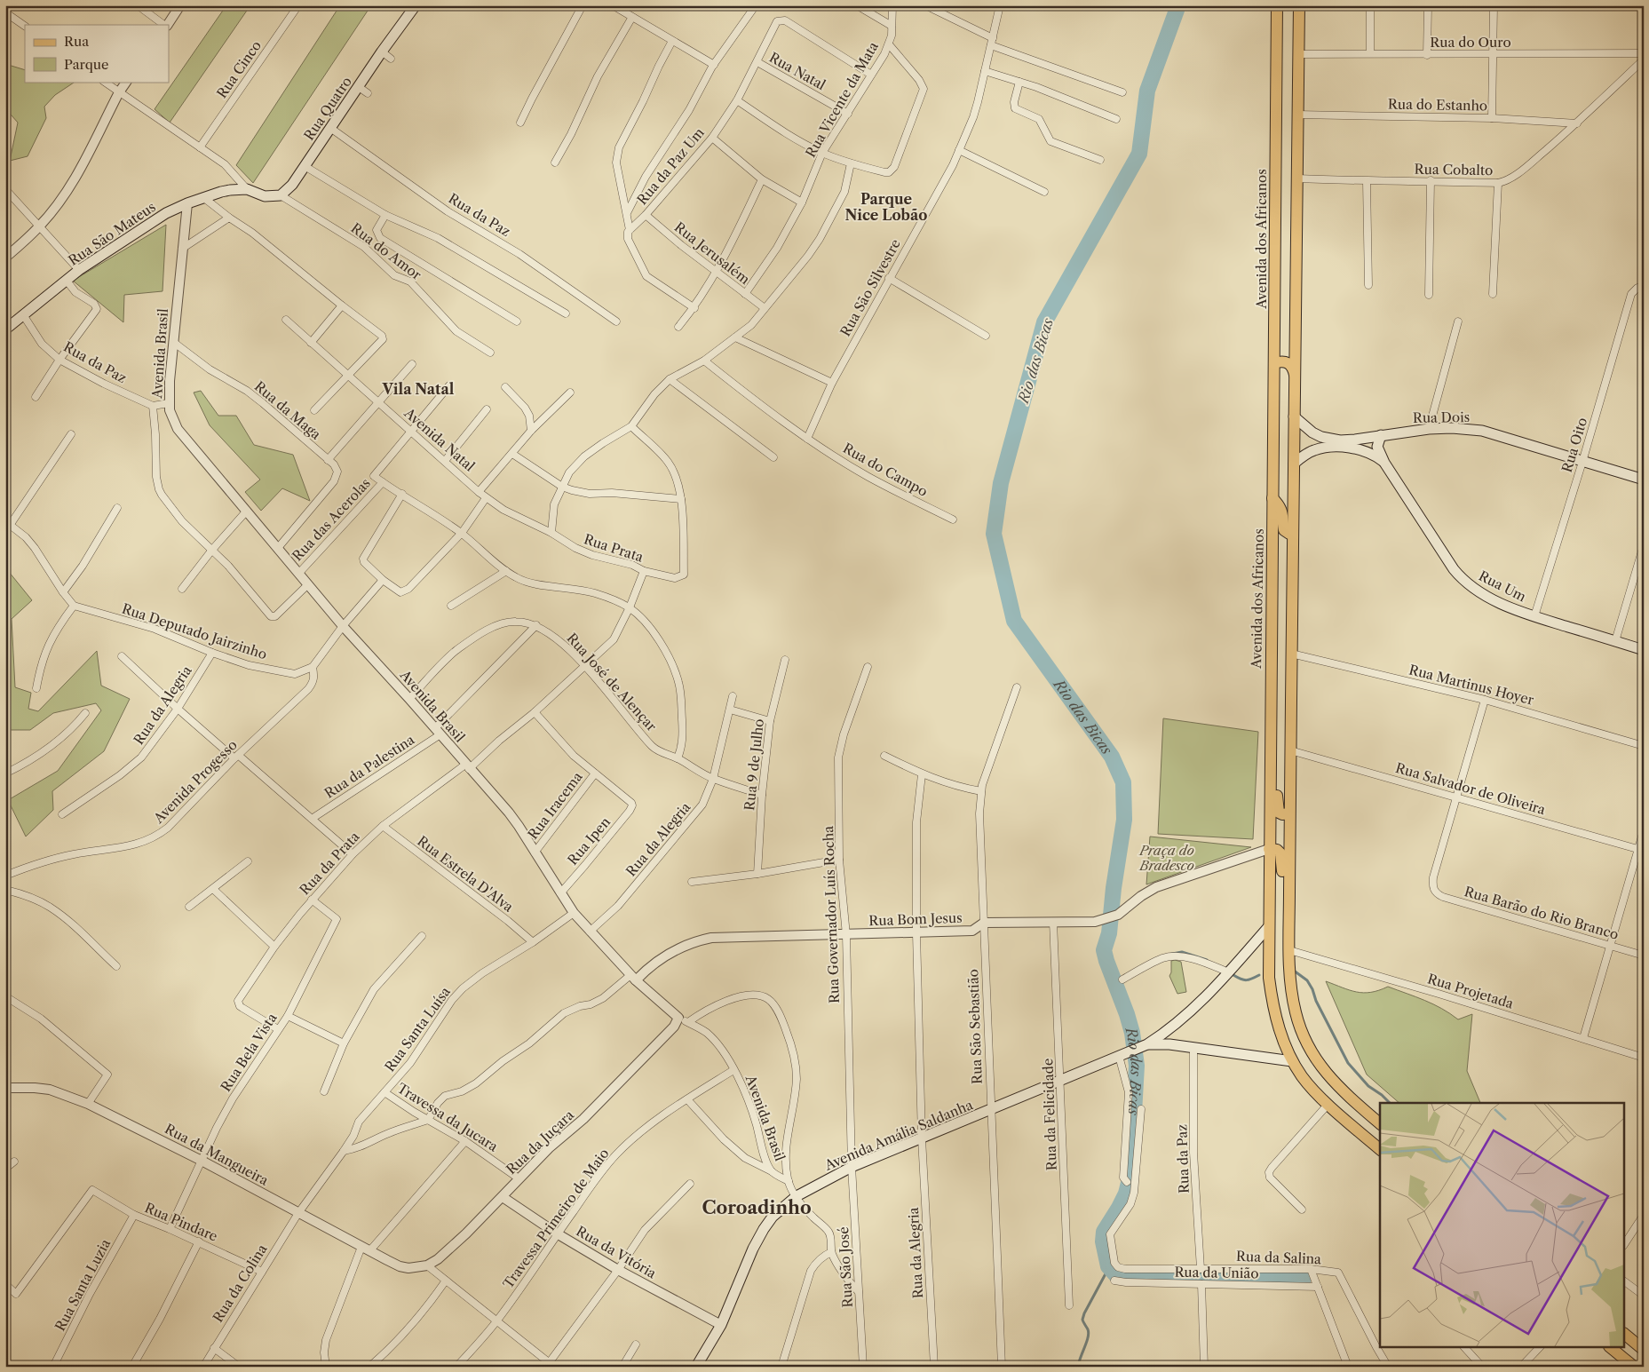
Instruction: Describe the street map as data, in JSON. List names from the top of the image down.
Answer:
{
  "streets": {
    "main road": [
      "Rua Quatro",
      "Rua São Mateus",
      "Avenida dos Africanos",
      "Rua Dois",
      "Rua Um",
      "Avenida Amália Saldanha"
    ],
    "street": [
      "Rua do Ouro",
      "Rua Cinco",
      "Rua Natal",
      "Rua Vicente da Mata",
      "Rua do Estanho",
      "Rua da Paz Um",
      "Rua Cobalto",
      "Rua da Paz",
      "Rua do Amor",
      "Rua Jerusalém",
      "Rua São Silvestre",
      "Avenida Brasil",
      "Rua da Maga",
      "Avenida Natal",
      "Rua Oito",
      "Rua do Campo",
      "Rua das Acerolas",
      "Rua Prata",
      "Rua Deputado Jairzinho",
      "Rua José de Alençar",
      "Rua Martinus Hoyer",
      "Rua da Alegria",
      "Rua 9 de Julho",
      "Rua da Palestina",
      "Avenida Progesso",
      "Rua Salvador de Oliveira",
      "Rua Iracema",
      "Rua Ipen",
      "Rua da Prata",
      "Rua Estrela D'Alva",
      "Rua Barão do Rio Branco",
      "Rua Governador Luís Rocha",
      "Rua Bom Jesus",
      "Rua Projetada",
      "Rua São Sebastião",
      "Rua Santa Luísa",
      "Rua Bela Vista",
      "Rua da Felicidade",
      "Travessa da Jucara",
      "Rua da Juçara",
      "Rua da Mangueira",
      "Travessa Primeiro de Maio",
      "Rua Pindare",
      "Rua da Vitória",
      "Rua da Salina",
      "Rua São José",
      "Rua da União",
      "Rua da Colina",
      "Rua Santa Luzia"
    ]
  },
  "crossings": [
    ["Rua Natal", "Rua Vicente da Mata"],
    ["Rua Natal", "Rua da Paz Um"],
    ["Rua Vicente da Mata", "Rua da Paz Um"],
    ["Rua Vicente da Mata", "Rua Jerusalém"],
    ["Rua do Estanho", "Rua Cobalto"],
    ["Rua Quatro", "Rua da Paz"],
    ["Rua Quatro", "Rua do Amor"],
    ["Rua da Paz Um", "Rua Jerusalém"],
    ["Rua da Paz", "Rua São Mateus"],
    ["Rua da Paz", "Avenida Amália Saldanha"],
    ["Rua da Paz", "Rua da Salina"],
    ["Rua São Mateus", "Avenida Brasil"],
    ["Avenida dos Africanos", "Rua Bom Jesus"],
    ["Avenida dos Africanos", "Avenida Amália Saldanha"],
    ["Avenida Brasil", "Rua da Maga"],
    ["Avenida Brasil", "Rua das Acerolas"],
    ["Avenida Brasil", "Rua José de Alençar"],
    ["Avenida Brasil", "Rua da Alegria"],
    ["Avenida Brasil", "Rua da Palestina"],
    ["Avenida Brasil", "Rua Iracema"],
    ["Avenida Brasil", "Rua Ipen"],
    ["Avenida Brasil", "Rua da Prata"],
    ["Avenida Brasil", "Rua Bom Jesus"],
    ["Avenida Brasil", "Rua Santa Luísa"],
    ["Avenida Brasil", "Rua da Juçara"],
    ["Avenida Brasil", "Travessa Primeiro de Maio"],
    ["Rua Dois", "Rua Oito"],
    ["Rua Dois", "Rua Um"],
    ["Avenida Natal", "Rua Prata"],
    ["Rua Oito", "Rua Um"],
    ["Rua Prata", "Rua da Prata"],
    ["Rua Deputado Jairzinho", "Rua da Alegria"],
    ["Rua Deputado Jairzinho", "Avenida Progesso"],
    ["Rua José de Alençar", "Rua da Alegria"],
    ["Rua José de Alençar", "Rua 9 de Julho"],
    ["Rua José de Alençar", "Rua da Palestina"],
    ["Rua José de Alençar", "Rua da Prata"],
    ["Rua da Alegria", "Rua Bom Jesus"],
    ["Rua da Alegria", "Avenida Amália Saldanha"],
    ["Rua Salvador de Oliveira", "Rua Barão do Rio Branco"],
    ["Rua Iracema", "Rua Ipen"],
    ["Rua da Prata", "Rua Estrela D'Alva"],
    ["Rua da Prata", "Rua Bela Vista"],
    ["Rua Estrela D'Alva", "Rua Santa Luísa"],
    ["Rua Governador Luís Rocha", "Rua Bom Jesus"],
    ["Rua Governador Luís Rocha", "Avenida Amália Saldanha"],
    ["Rua Governador Luís Rocha", "Rua São José"],
    ["Rua Bom Jesus", "Rua São Sebastião"],
    ["Rua Bom Jesus", "Rua da Felicidade"],
    ["Rua São Sebastião", "Avenida Amália Saldanha"],
    ["Rua Santa Luísa", "Travessa da Jucara"],
    ["Rua Santa Luísa", "Rua da Mangueira"],
    ["Rua Santa Luísa", "Rua da Colina"],
    ["Rua Bela Vista", "Rua da Mangueira"],
    ["Rua Bela Vista", "Rua Pindare"],
    ["Rua da Felicidade", "Avenida Amália Saldanha"],
    ["Travessa da Jucara", "Rua da Juçara"],
    ["Avenida Amália Saldanha", "Rua da Vitória"],
    ["Avenida Amália Saldanha", "Rua São José"],
    ["Rua da Juçara", "Rua da Mangueira"],
    ["Rua da Juçara", "Rua da Vitória"],
    ["Rua da Mangueira", "Rua da Colina"],
    ["Travessa Primeiro de Maio", "Rua da Vitória"],
    ["Rua Pindare", "Rua da Colina"],
    ["Rua Pindare", "Rua Santa Luzia"]
  ],
  "districts": ["Parque Nice Lobão", "Vila Natal", "Coroadinho"],
  "water": ["Rio das Bicas"],
  "parks": ["Praça do Bradesco"],
  "legend": ["Rua", "Parque"]
}
